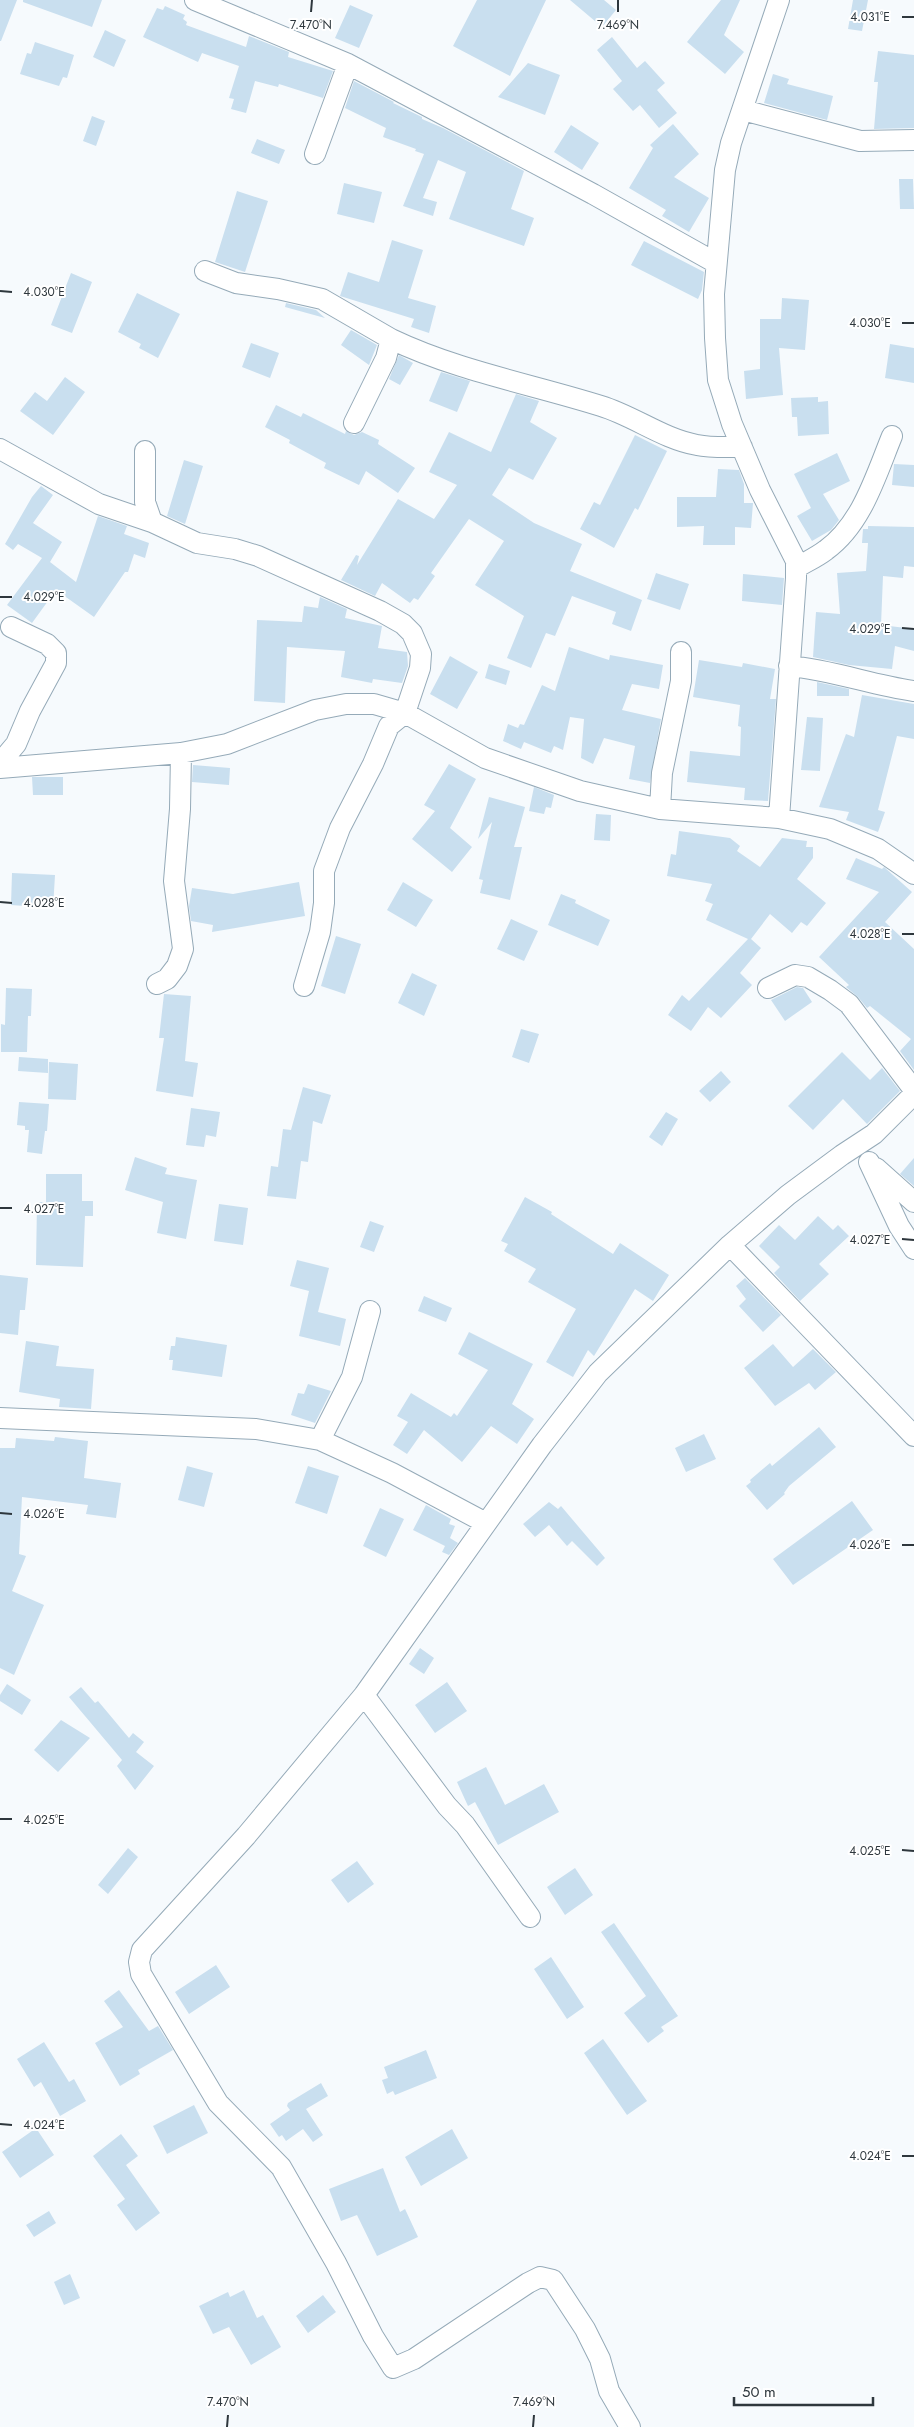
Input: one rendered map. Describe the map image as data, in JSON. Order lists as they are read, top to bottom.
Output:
{
  "scale_bar": "50 m",
  "coordinates": [
    "4.031°E",
    "7.470°N",
    "7.469°N",
    "4.030°E",
    "4.029°E",
    "4.028°E",
    "4.027°E",
    "4.026°E",
    "4.025°E",
    "4.024°E"
  ]
}
